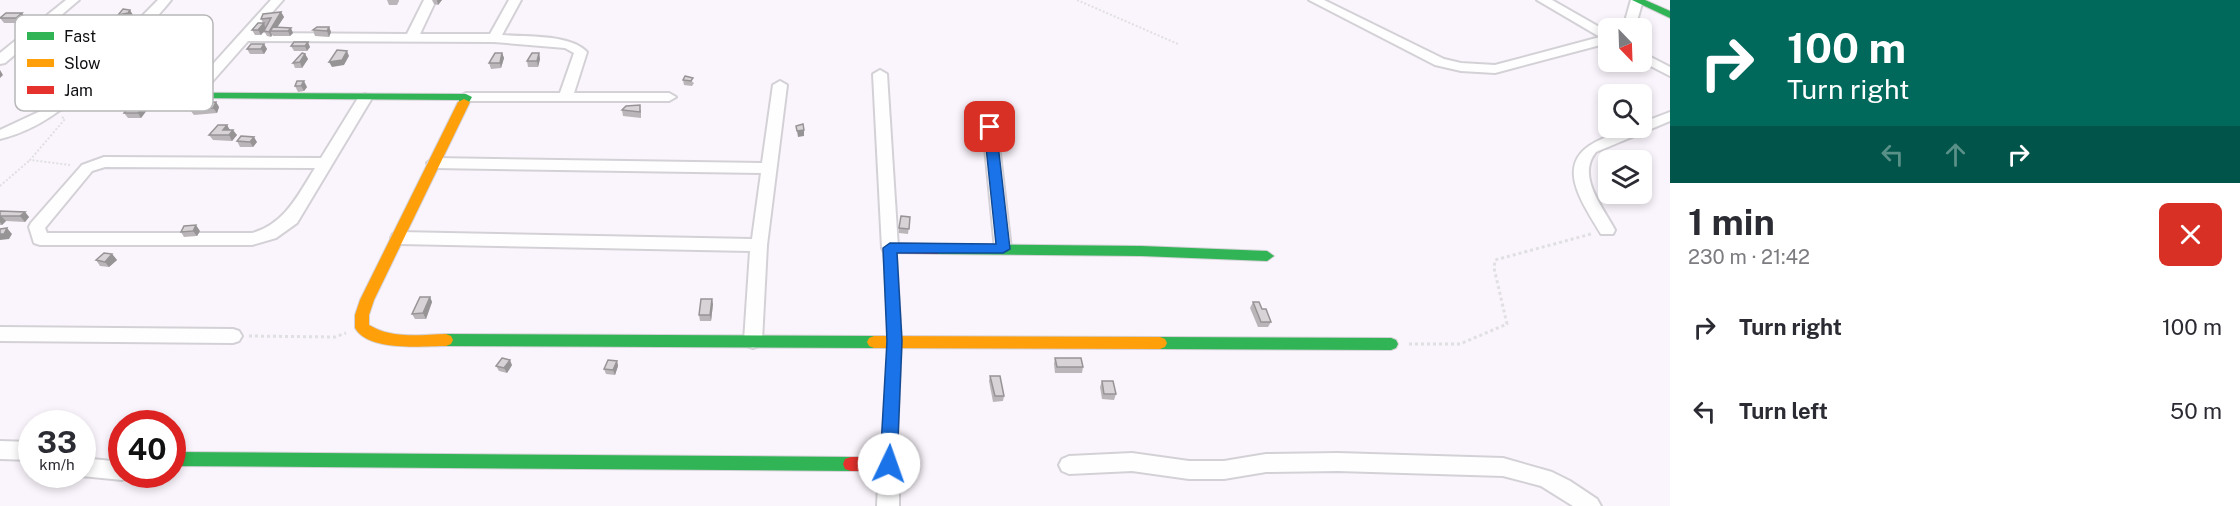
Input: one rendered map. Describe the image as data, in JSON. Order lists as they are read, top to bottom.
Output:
{
  "legend": ["Fast", "Slow", "Jam"],
  "north": "bottom right",
  "page": {
    "turn": ["100 m", "Turn right"],
    "heading": ["1 min", "230 m · 21:42"],
    "list": [
      {
        "name": "Turn right",
        "value": "100 m"
      },
      {
        "name": "Turn left",
        "value": "50 m"
      }
    ],
    "speed": "33 km/h",
    "limit": "40"
  }
}
